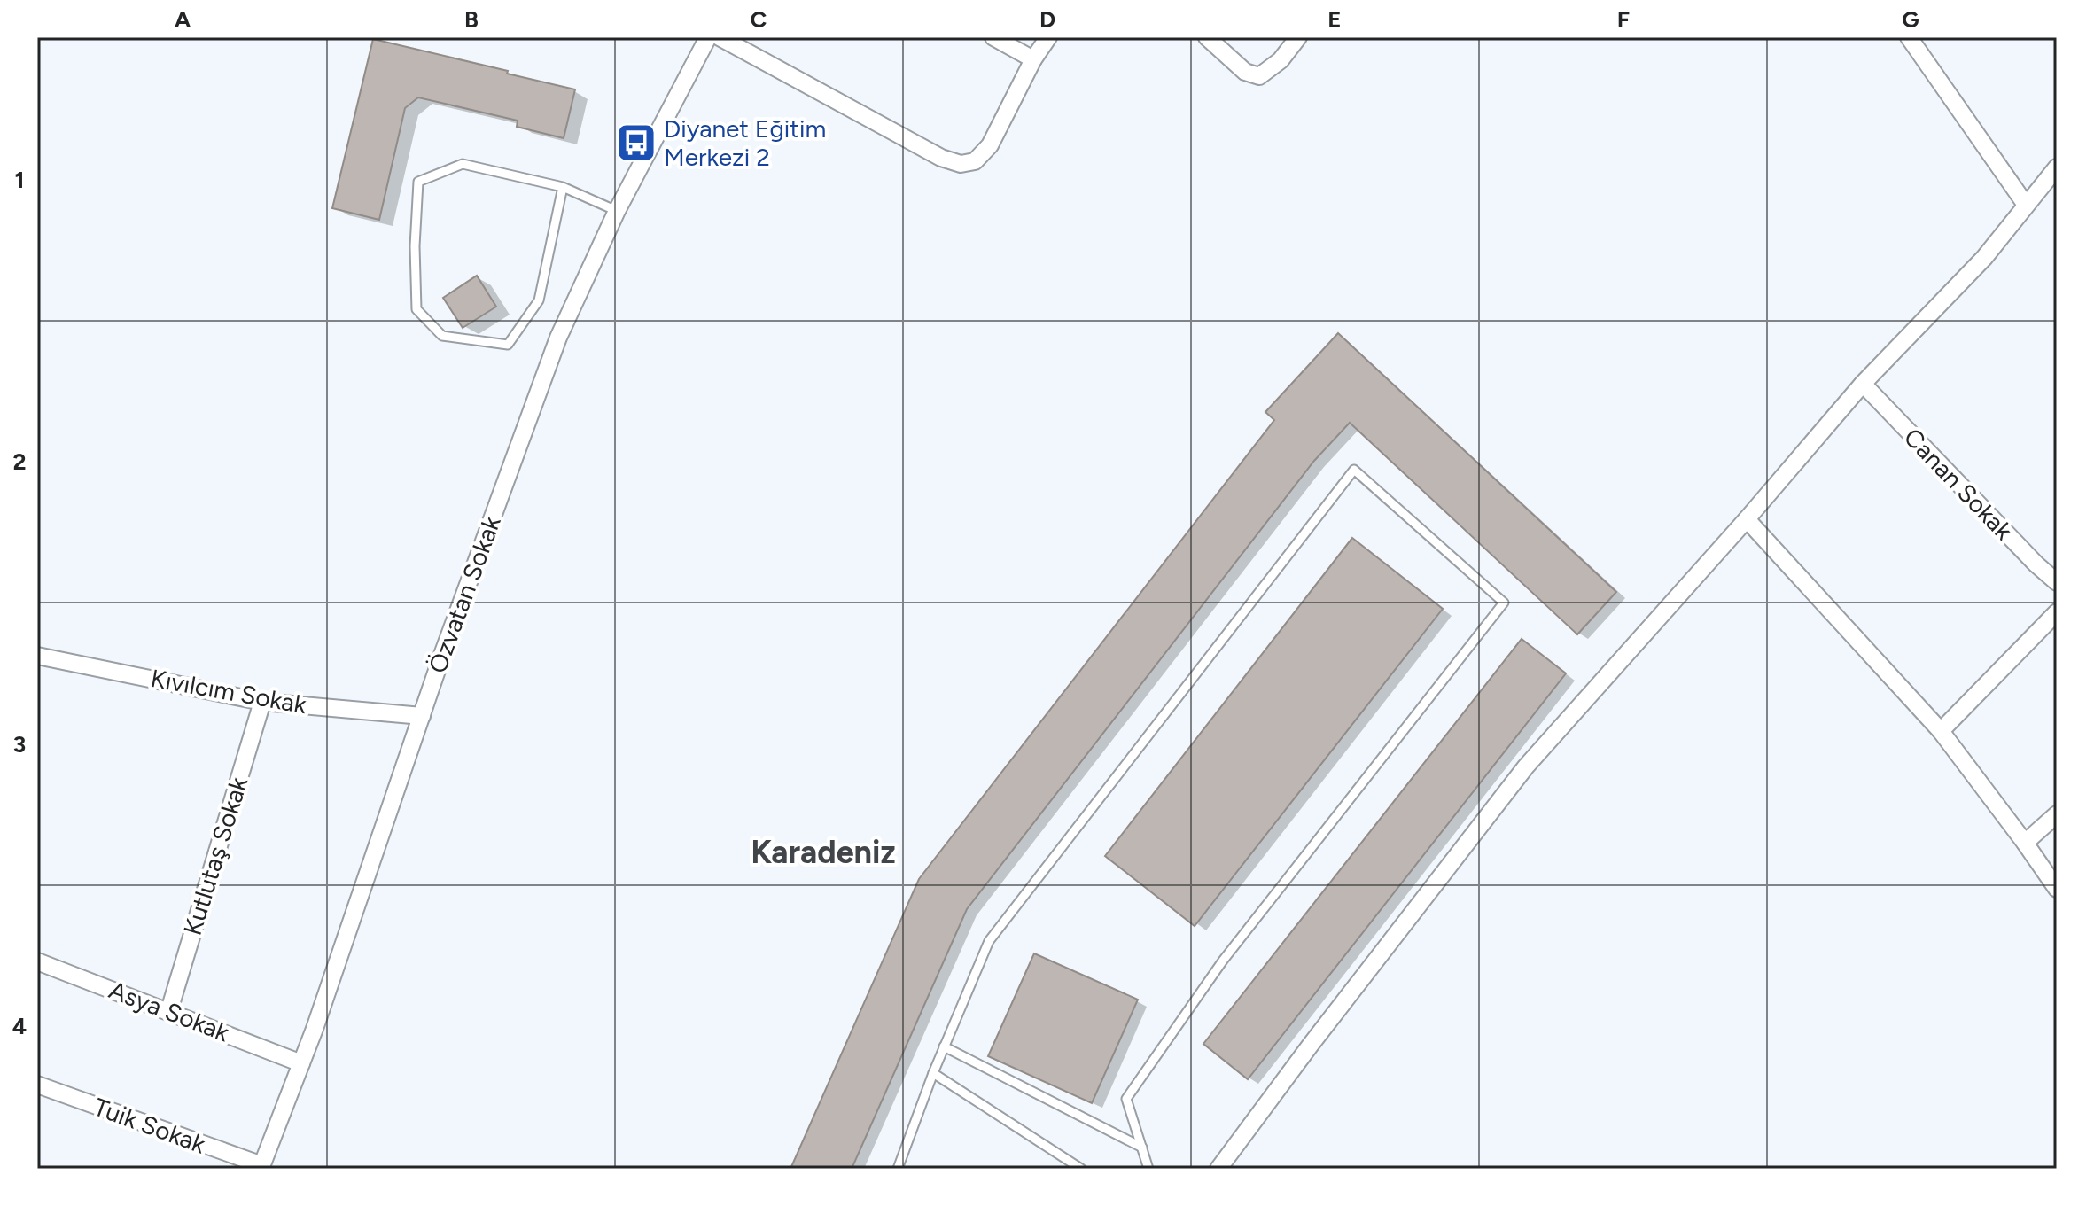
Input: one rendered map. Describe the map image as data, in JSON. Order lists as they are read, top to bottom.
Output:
{
  "streets": {
    "street": [
      "Canan Sokak",
      "Özvatan Sokak",
      "Kıvılcım Sokak",
      "Kutlutaş Sokak",
      "Asya Sokak",
      "Tuik Sokak"
    ]
  },
  "crossings": [
    ["Özvatan Sokak", "Kıvılcım Sokak"],
    ["Özvatan Sokak", "Asya Sokak"],
    ["Özvatan Sokak", "Tuik Sokak"],
    ["Kıvılcım Sokak", "Kutlutaş Sokak"],
    ["Kutlutaş Sokak", "Asya Sokak"]
  ],
  "districts": ["Karadeniz"],
  "places": {
    "bus stop": ["Diyanet Eğitim Merkezi 2"]
  },
  "grid": {
    "columns": [
      "A",
      "B",
      "C",
      "D",
      "E",
      "F",
      "G"
    ],
    "rows": [
      "1",
      "2",
      "3",
      "4"
    ]
  }
}
